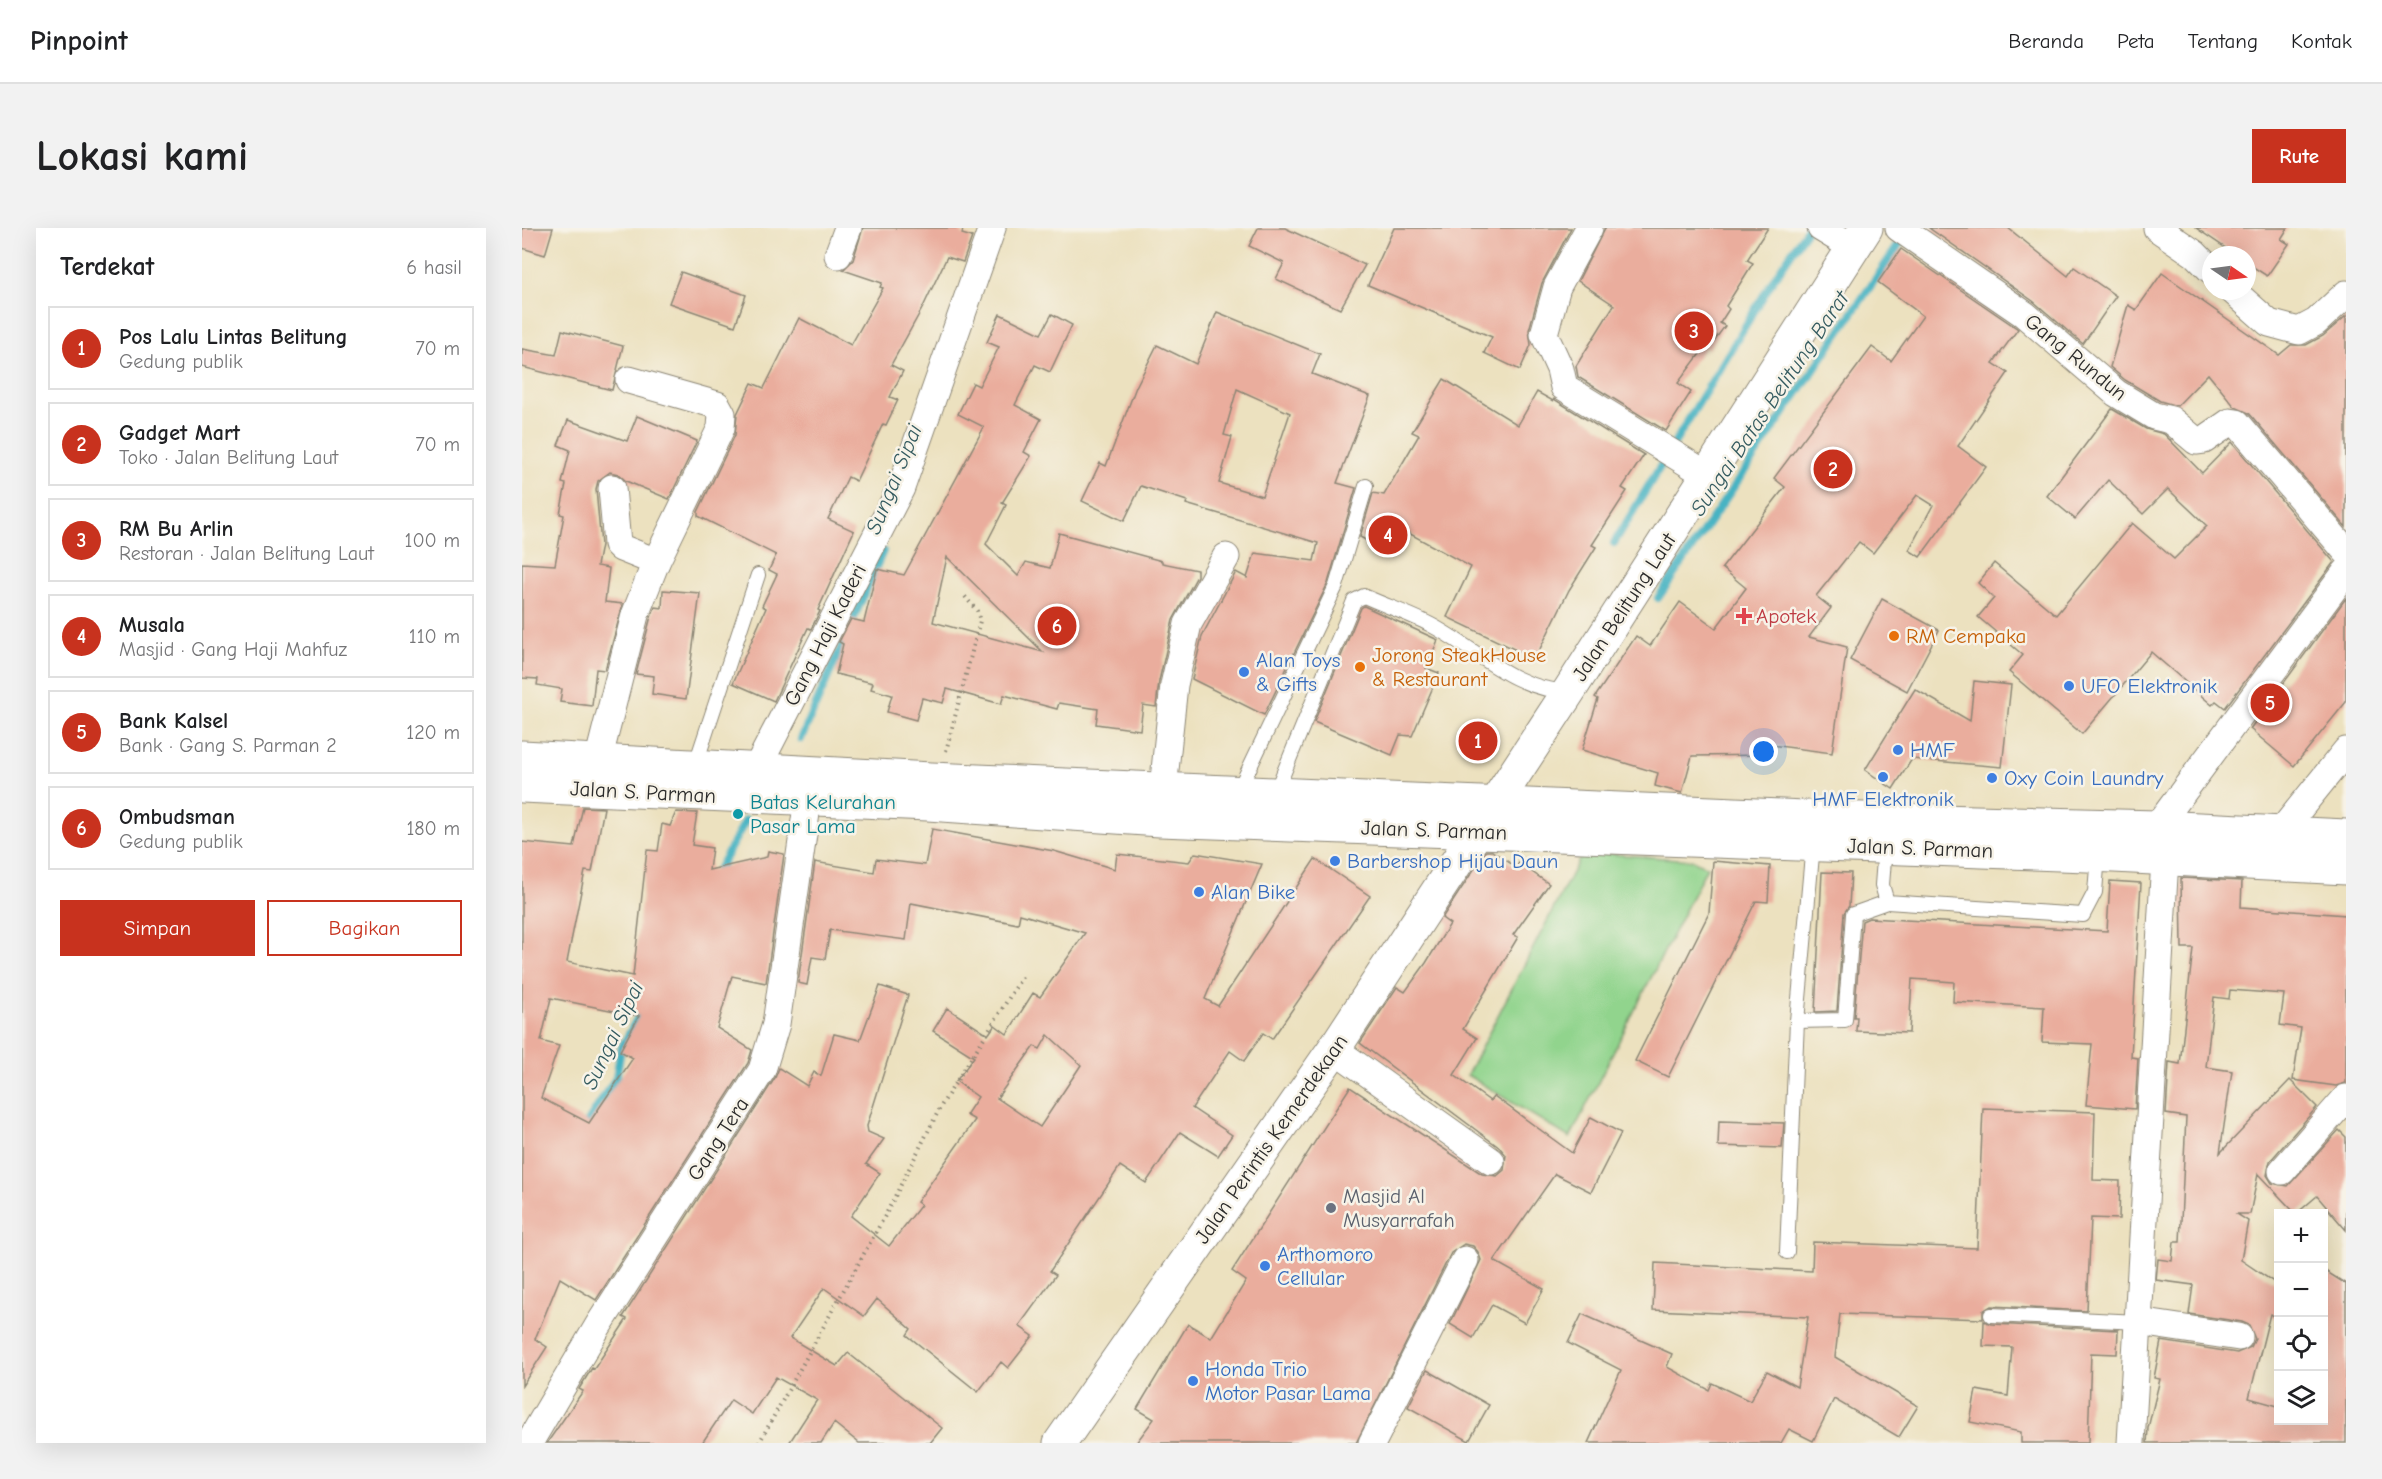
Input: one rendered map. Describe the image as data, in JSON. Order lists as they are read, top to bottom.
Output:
{
  "streets": {
    "main road": ["Jalan Belitung Laut", "Jalan S. Parman", "Jalan Perintis Kemerdekaan"],
    "street": ["Gang Rundun", "Gang Haji Kaderi", "Gang Tera"]
  },
  "crossings": [
    ["Jalan Belitung Laut", "Jalan S. Parman"],
    ["Jalan Belitung Laut", "Jalan Perintis Kemerdekaan"],
    ["Gang Haji Kaderi", "Jalan S. Parman"],
    ["Jalan S. Parman", "Gang Tera"],
    ["Jalan S. Parman", "Jalan Perintis Kemerdekaan"]
  ],
  "water": ["Sungai Batas Belitung Barat", "Sungai Sipai"],
  "places": {
    "health": ["Apotek"],
    "other": [
      "RM Cempaka",
      "Jorong SteakHouse & Restaurant",
      "Alan Toys & Gifts",
      "UFO Elektronik",
      "HMF",
      "HMF Elektronik",
      "Oxy Coin Laundry",
      "Batas Kelurahan Pasar Lama",
      "Barbershop Hijau Daun",
      "Alan Bike",
      "Masjid Al Musyarrafah",
      "Arthomoro Cellular",
      "Honda Trio Motor Pasar Lama"
    ]
  },
  "north": "right",
  "page": {
    "header": "Pinpoint",
    "nav": [
      "Beranda",
      "Peta",
      "Tentang",
      "Kontak"
    ],
    "buttons": [
      "Rute",
      ["Simpan", "Bagikan"]
    ],
    "title": "Lokasi kami",
    "heading": ["Terdekat", "6 hasil"],
    "list": [
      {
        "mark": "1",
        "name": "Pos Lalu Lintas Belitung",
        "note": "Gedung publik",
        "value": "70 m"
      },
      {
        "mark": "2",
        "name": "Gadget Mart",
        "note": "Toko · Jalan Belitung Laut",
        "value": "70 m"
      },
      {
        "mark": "3",
        "name": "RM Bu Arlin",
        "note": "Restoran · Jalan Belitung Laut",
        "value": "100 m"
      },
      {
        "mark": "4",
        "name": "Musala",
        "note": "Masjid · Gang Haji Mahfuz",
        "value": "110 m"
      },
      {
        "mark": "5",
        "name": "Bank Kalsel",
        "note": "Bank · Gang S. Parman 2",
        "value": "120 m"
      },
      {
        "mark": "6",
        "name": "Ombudsman",
        "note": "Gedung publik",
        "value": "180 m"
      }
    ],
    "pins": [
      "3",
      "2",
      "4",
      "6",
      "5",
      "1"
    ],
    "map_buttons": ["+", "−"]
  }
}
